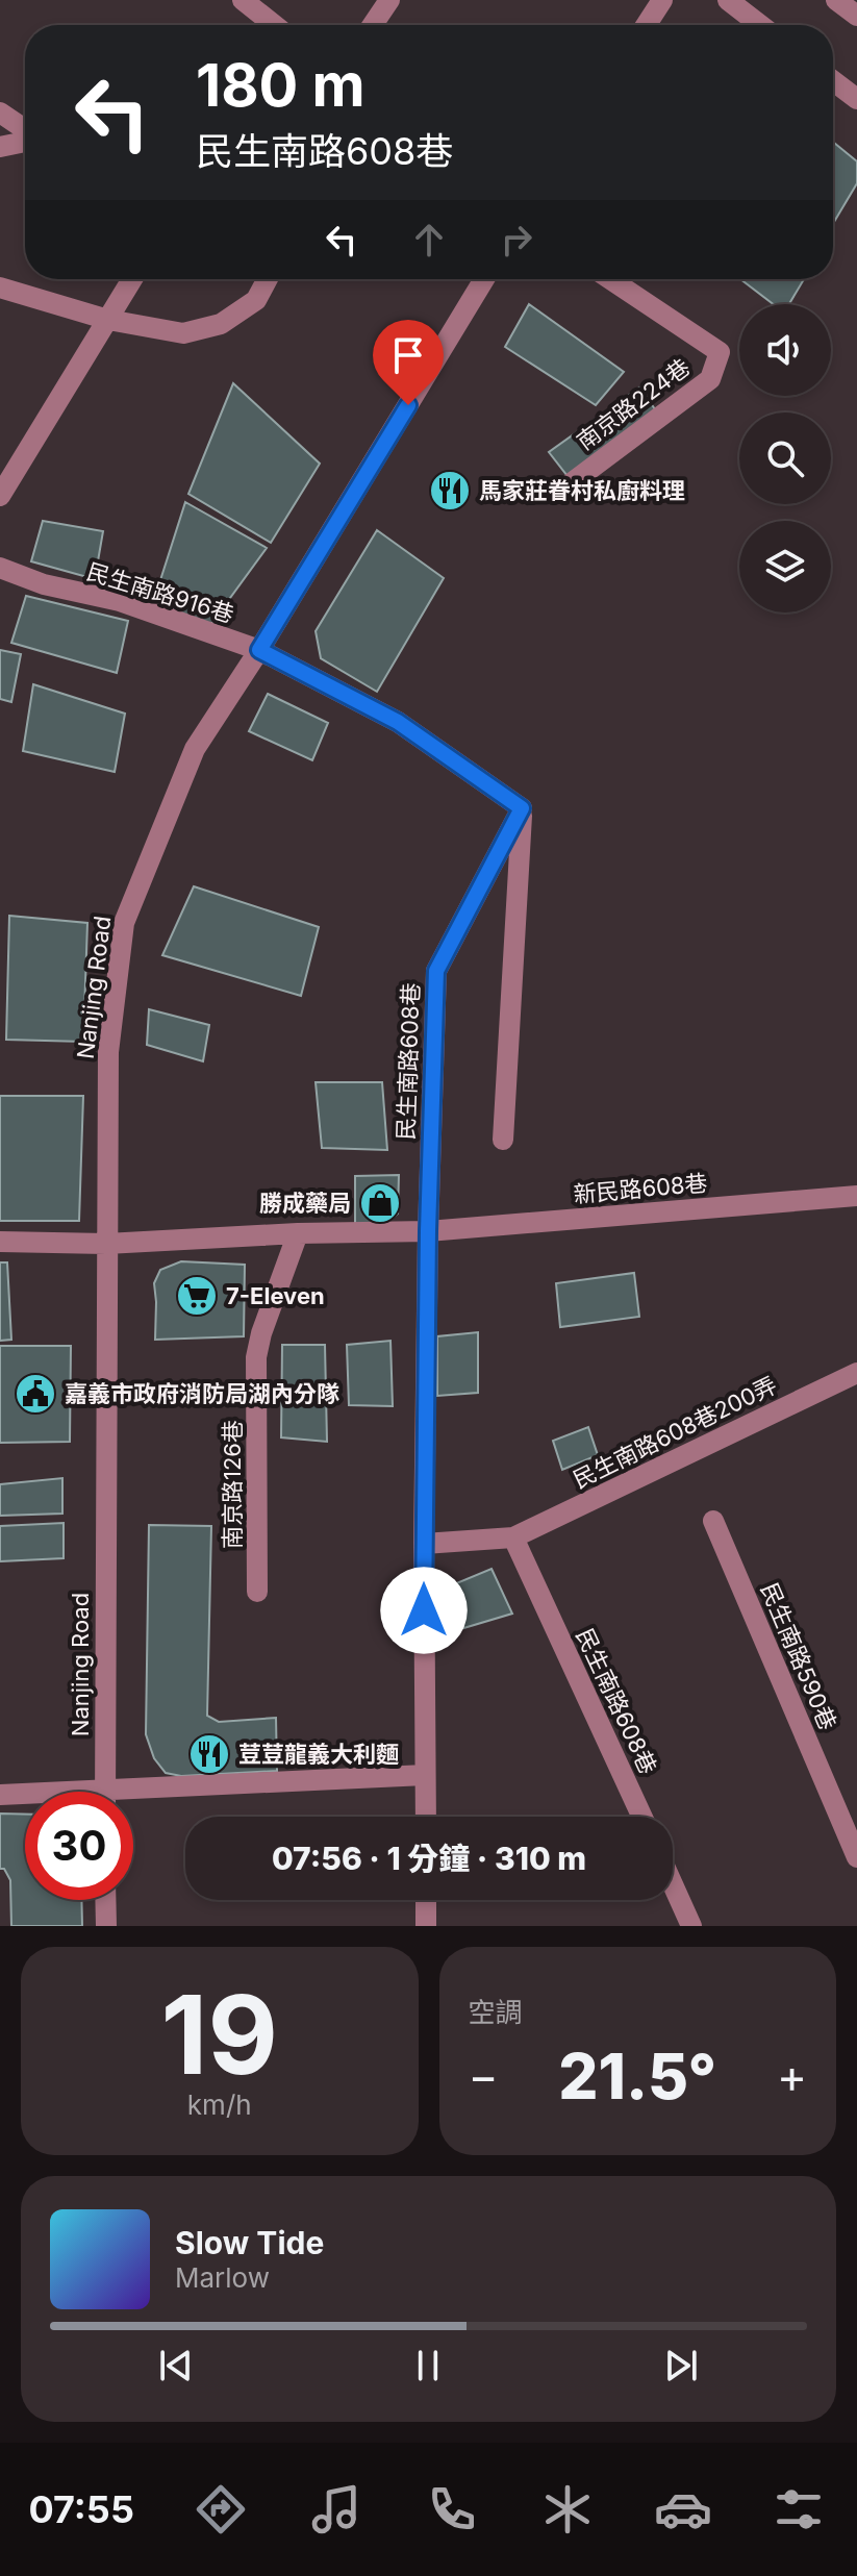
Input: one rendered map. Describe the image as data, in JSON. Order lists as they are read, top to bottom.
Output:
{
  "streets": {
    "street": [
      "南京路224巷",
      "民生南路916巷",
      "Nanjing Road",
      "民生南路608巷",
      "新民路608巷",
      "民生南路608巷200弄",
      "南京路126巷",
      "民生南路590巷"
    ]
  },
  "crossings": [
    ["民生南路916巷", "Nanjing Road"],
    ["民生南路608巷", "新民路608巷"],
    ["民生南路608巷", "民生南路608巷200弄"]
  ],
  "places": {
    "restaurant": ["馬家莊眷村私廚料理", "荳荳龍義大利麵"],
    "shop": ["勝成藥局"],
    "supermarket": ["7-Eleven"],
    "public building": ["嘉義市政府消防局湖內分隊"]
  },
  "page": {
    "turn": ["180 m", "民生南路608巷"],
    "limit": "30",
    "trip": "07:56 · 1 分鐘 · 310 m",
    "tile": [
      ["19", "km/h"],
      "空調"
    ],
    "heat": ["−", "21.5°", "+"],
    "song": ["Slow Tide", "Marlow"],
    "tabs": "07:55"
  }
}
